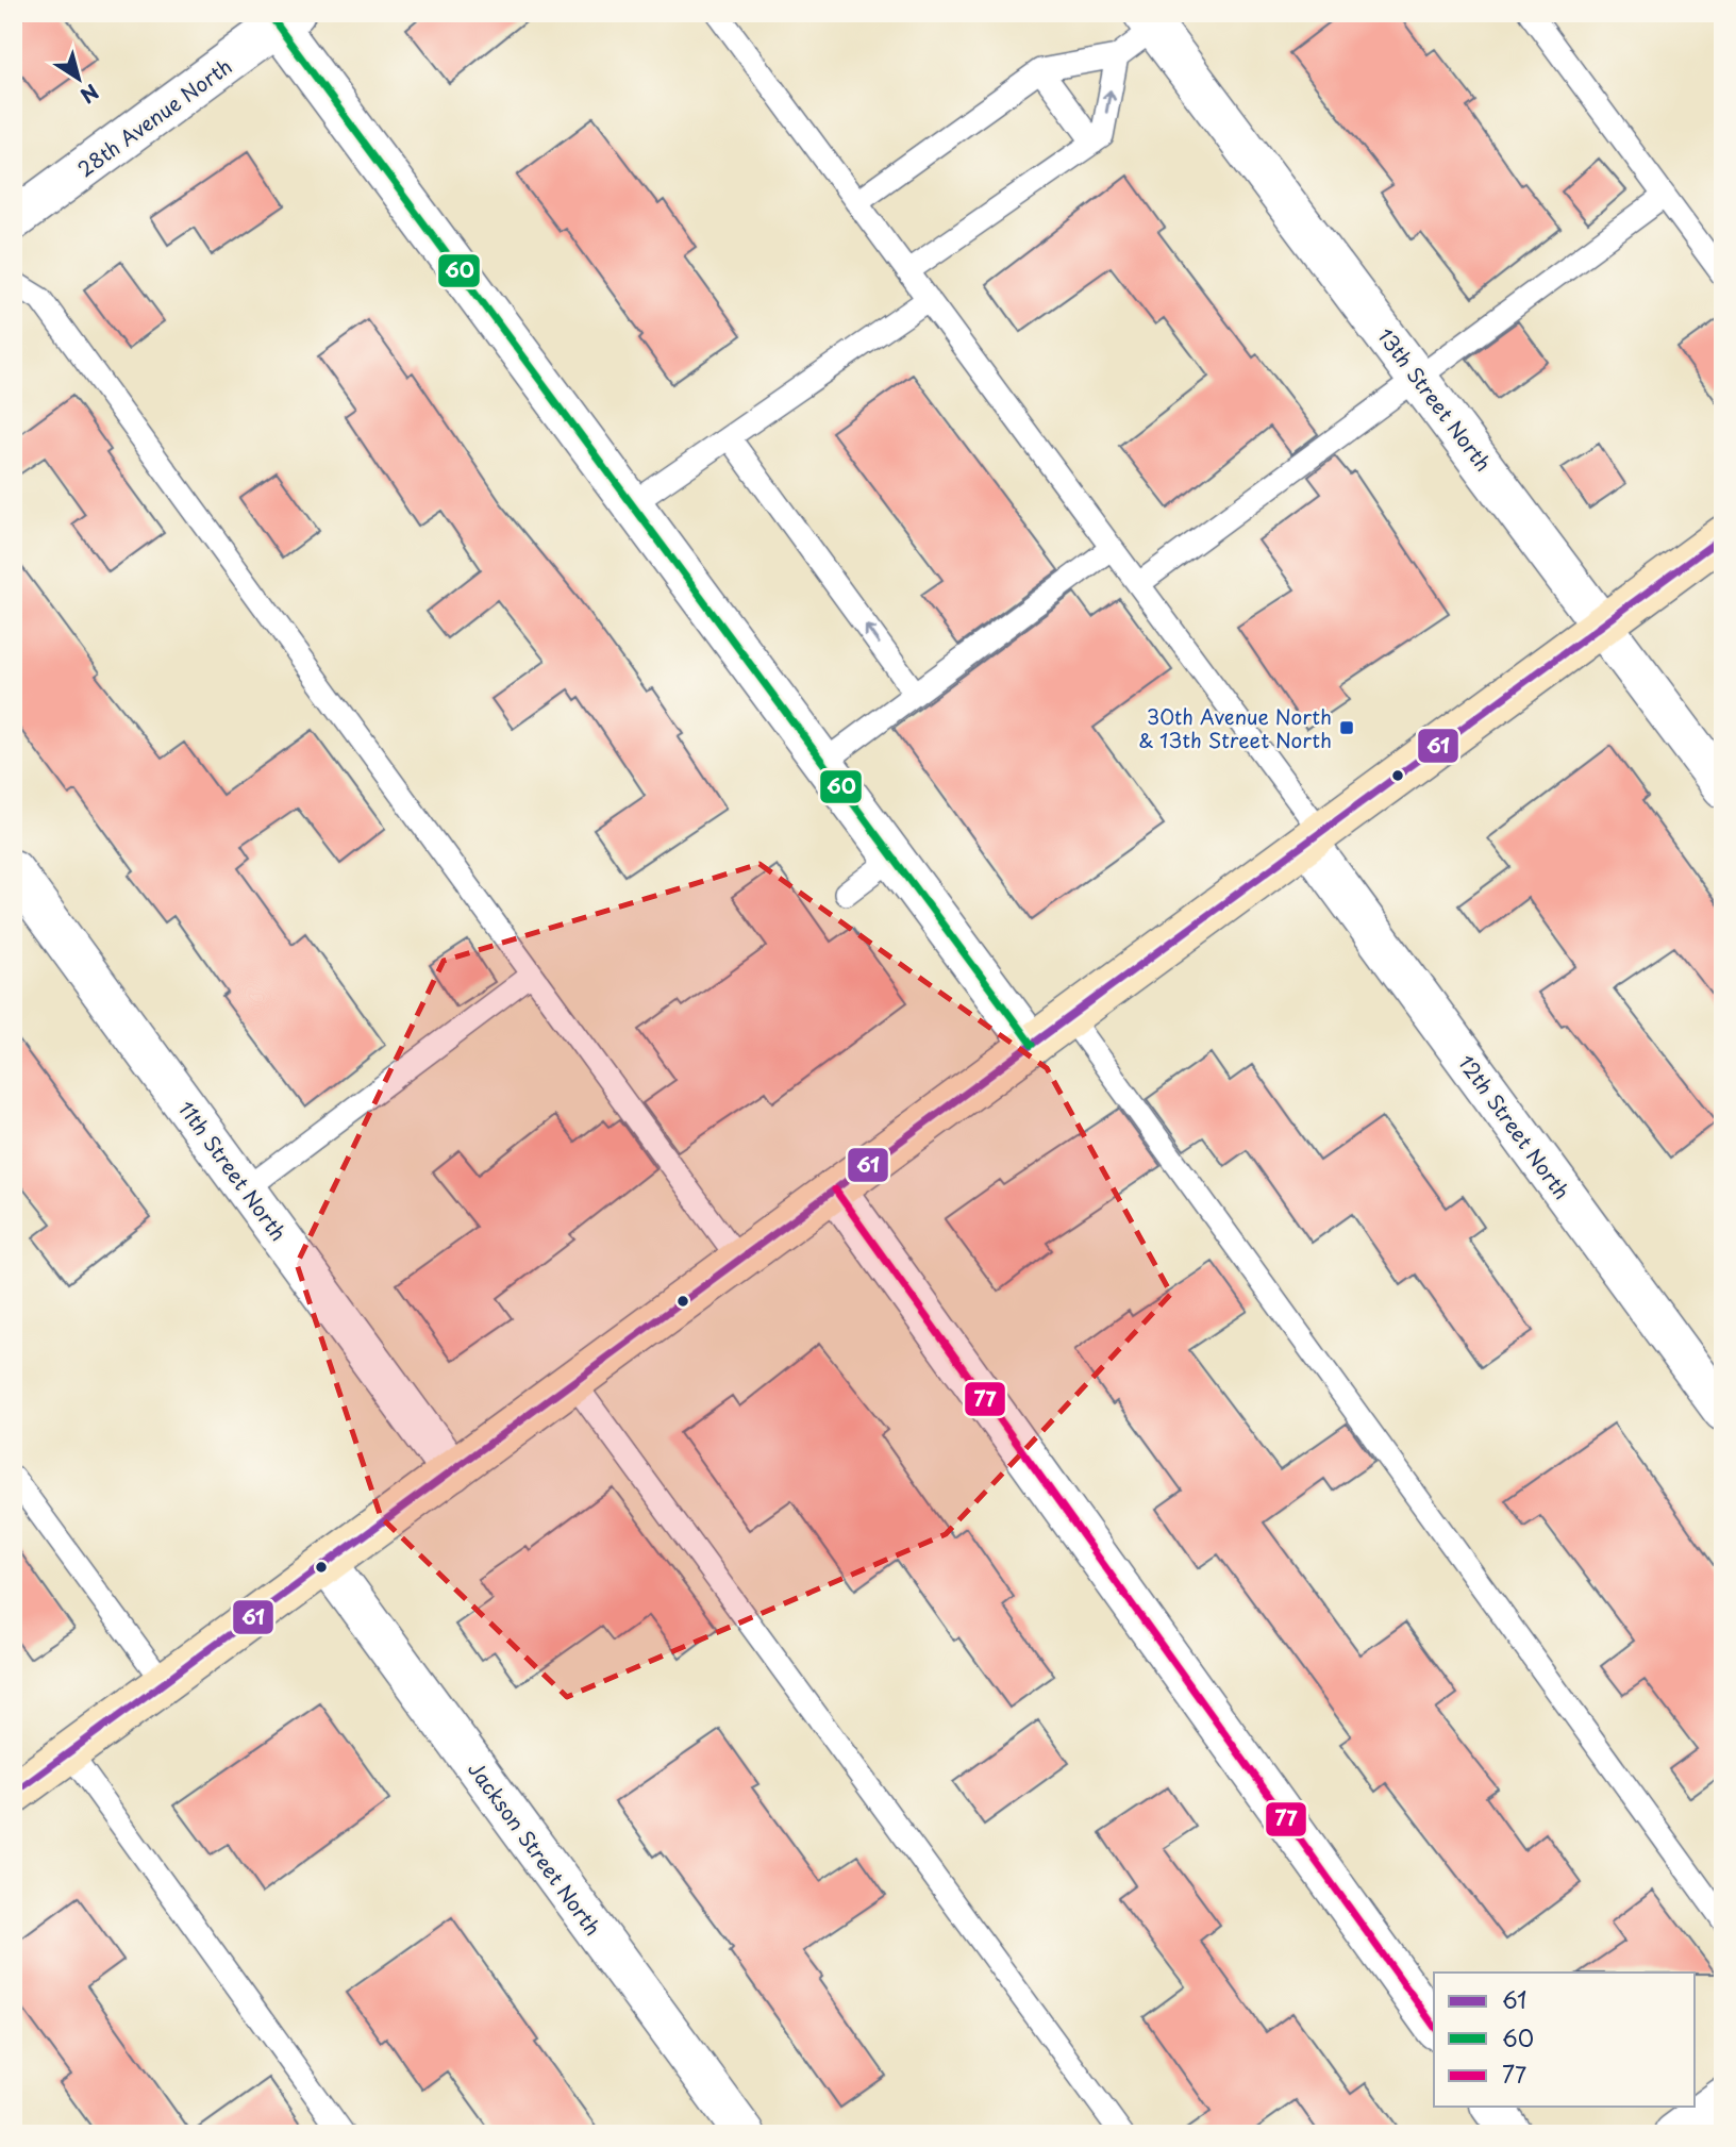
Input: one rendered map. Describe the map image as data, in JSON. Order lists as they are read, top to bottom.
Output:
{
  "streets": {
    "street": [
      "28th Avenue North",
      "13th Street North",
      "12th Street North",
      "11th Street North",
      "Jackson Street North"
    ]
  },
  "places": {
    "transit": ["30th Avenue North & 13th Street North"]
  },
  "lines": ["transit line 60", "transit line 61", "transit line 77"],
  "legend": ["61", "60", "77"],
  "north": "bottom right"
}
